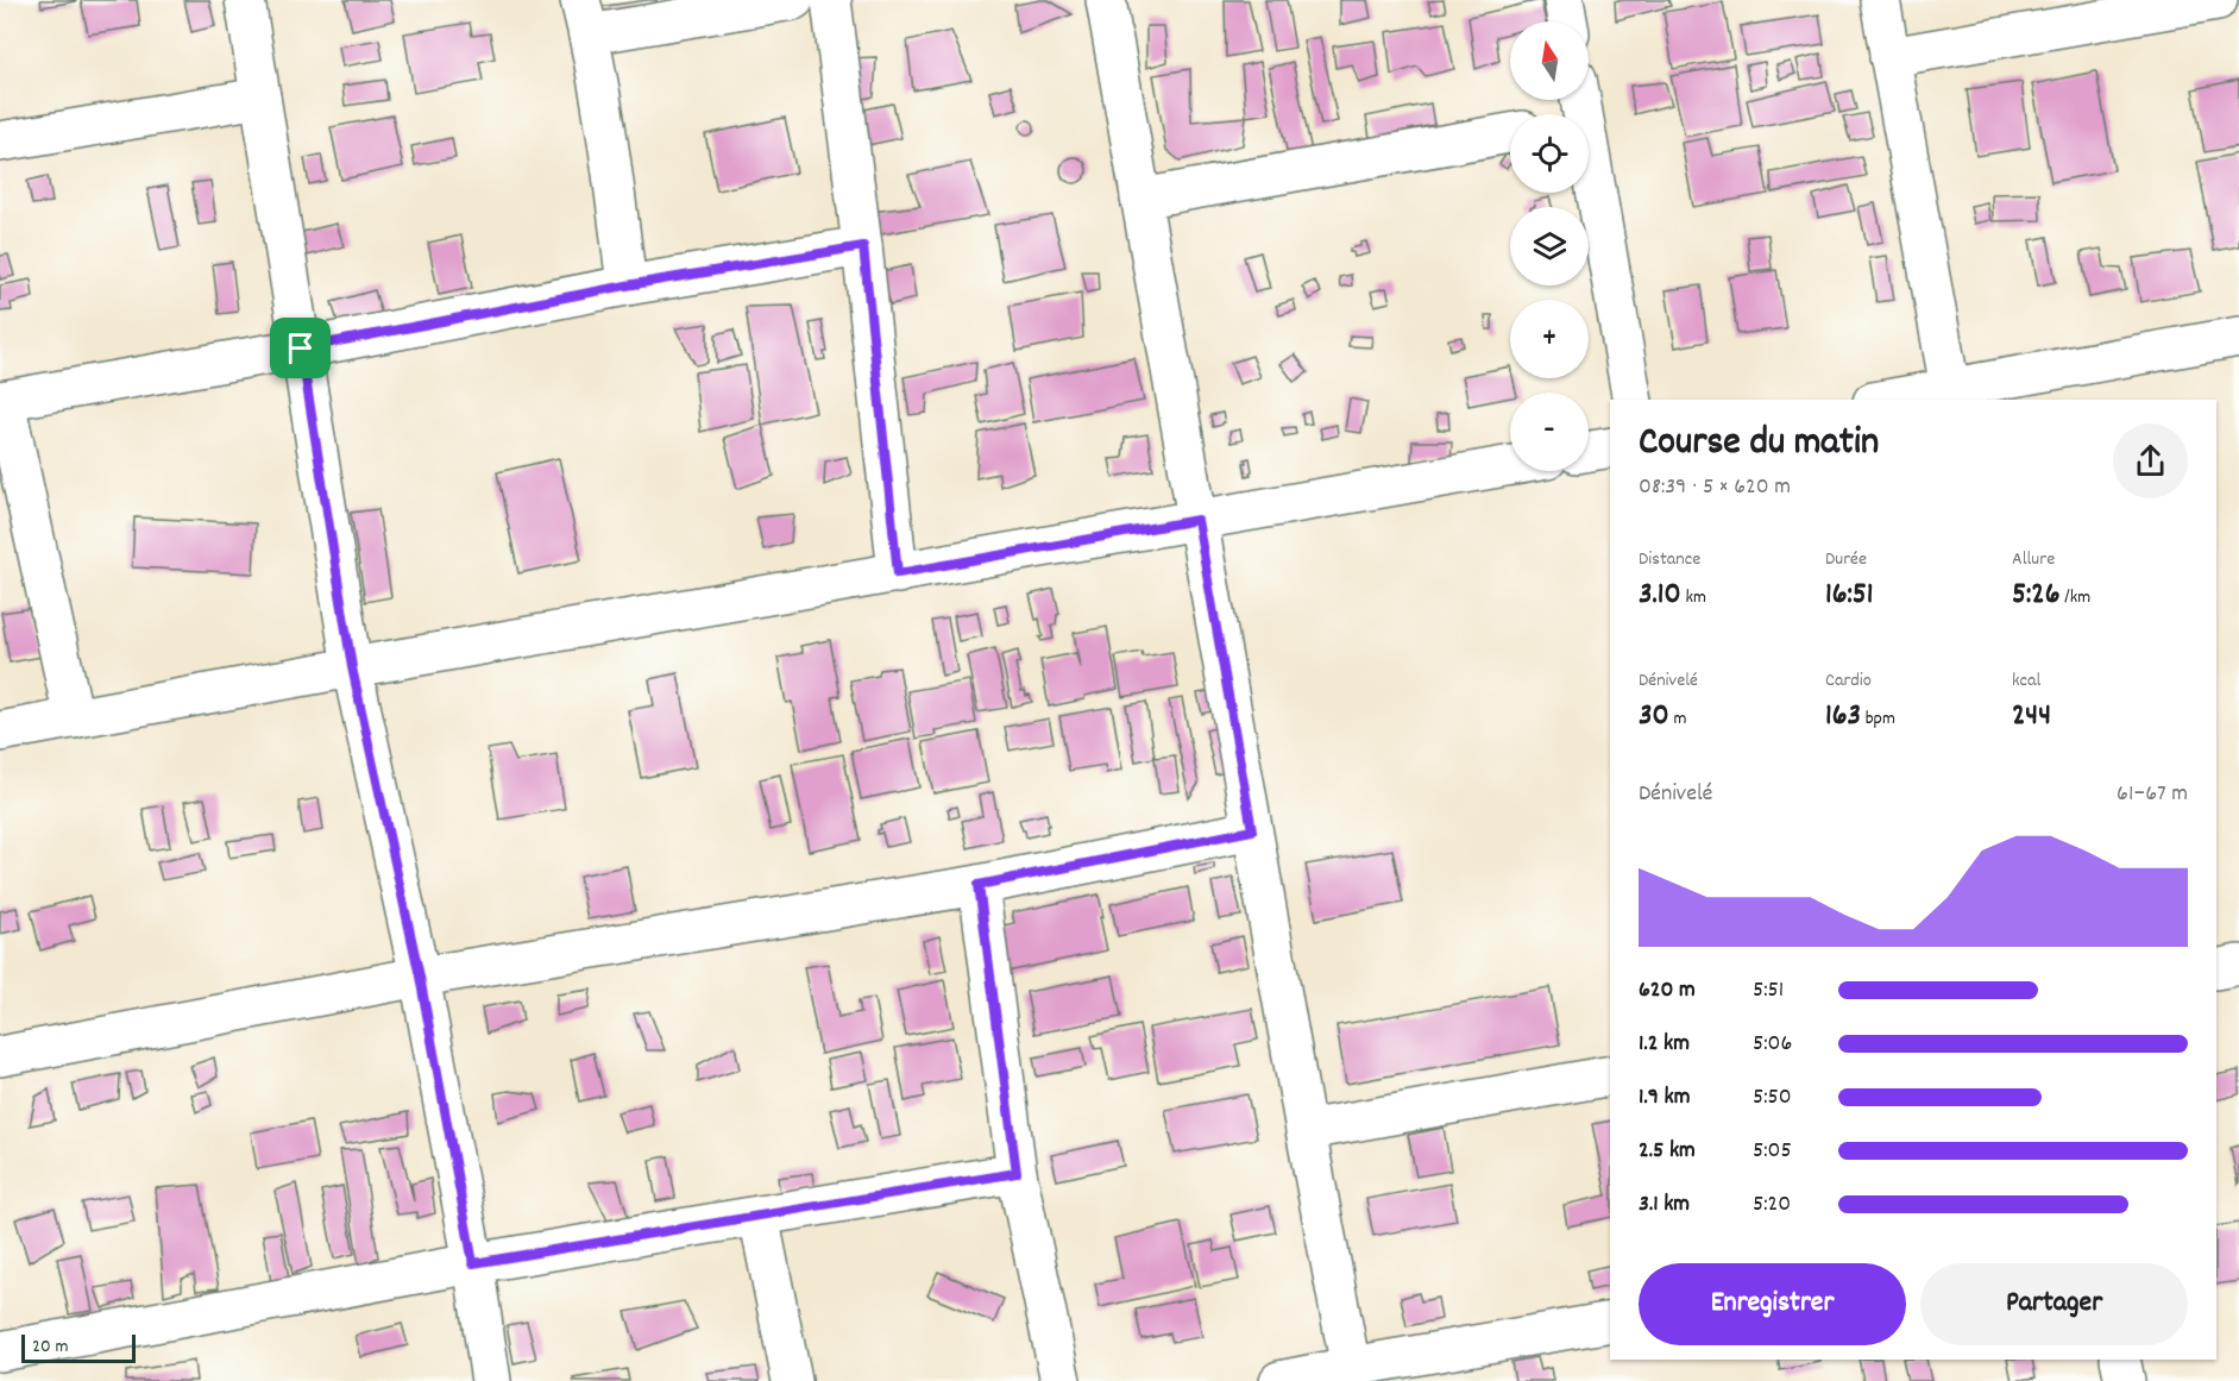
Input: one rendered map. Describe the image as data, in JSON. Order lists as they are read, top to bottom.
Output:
{
  "scale_bar": "20 m",
  "north": "top",
  "page": {
    "map_buttons": ["+", "−"],
    "heading": ["Course du matin", "08:39 · 5 × 620 m"],
    "stats": [
      ["Distance", "3.10 km"],
      ["Durée", "16:51"],
      ["Allure", "5:26 /km"],
      ["Dénivelé", "30 m"],
      ["Cardio", "163 bpm"],
      ["kcal", "244"]
    ],
    "chart": ["Dénivelé", "61–67 m"],
    "list": [
      {
        "name": "620 m",
        "note": "5:51"
      },
      {
        "name": "1.2 km",
        "note": "5:06"
      },
      {
        "name": "1.9 km",
        "note": "5:50"
      },
      {
        "name": "2.5 km",
        "note": "5:05"
      },
      {
        "name": "3.1 km",
        "note": "5:20"
      }
    ],
    "buttons": ["Enregistrer", "Partager"],
    "scale": "20 m"
  }
}
